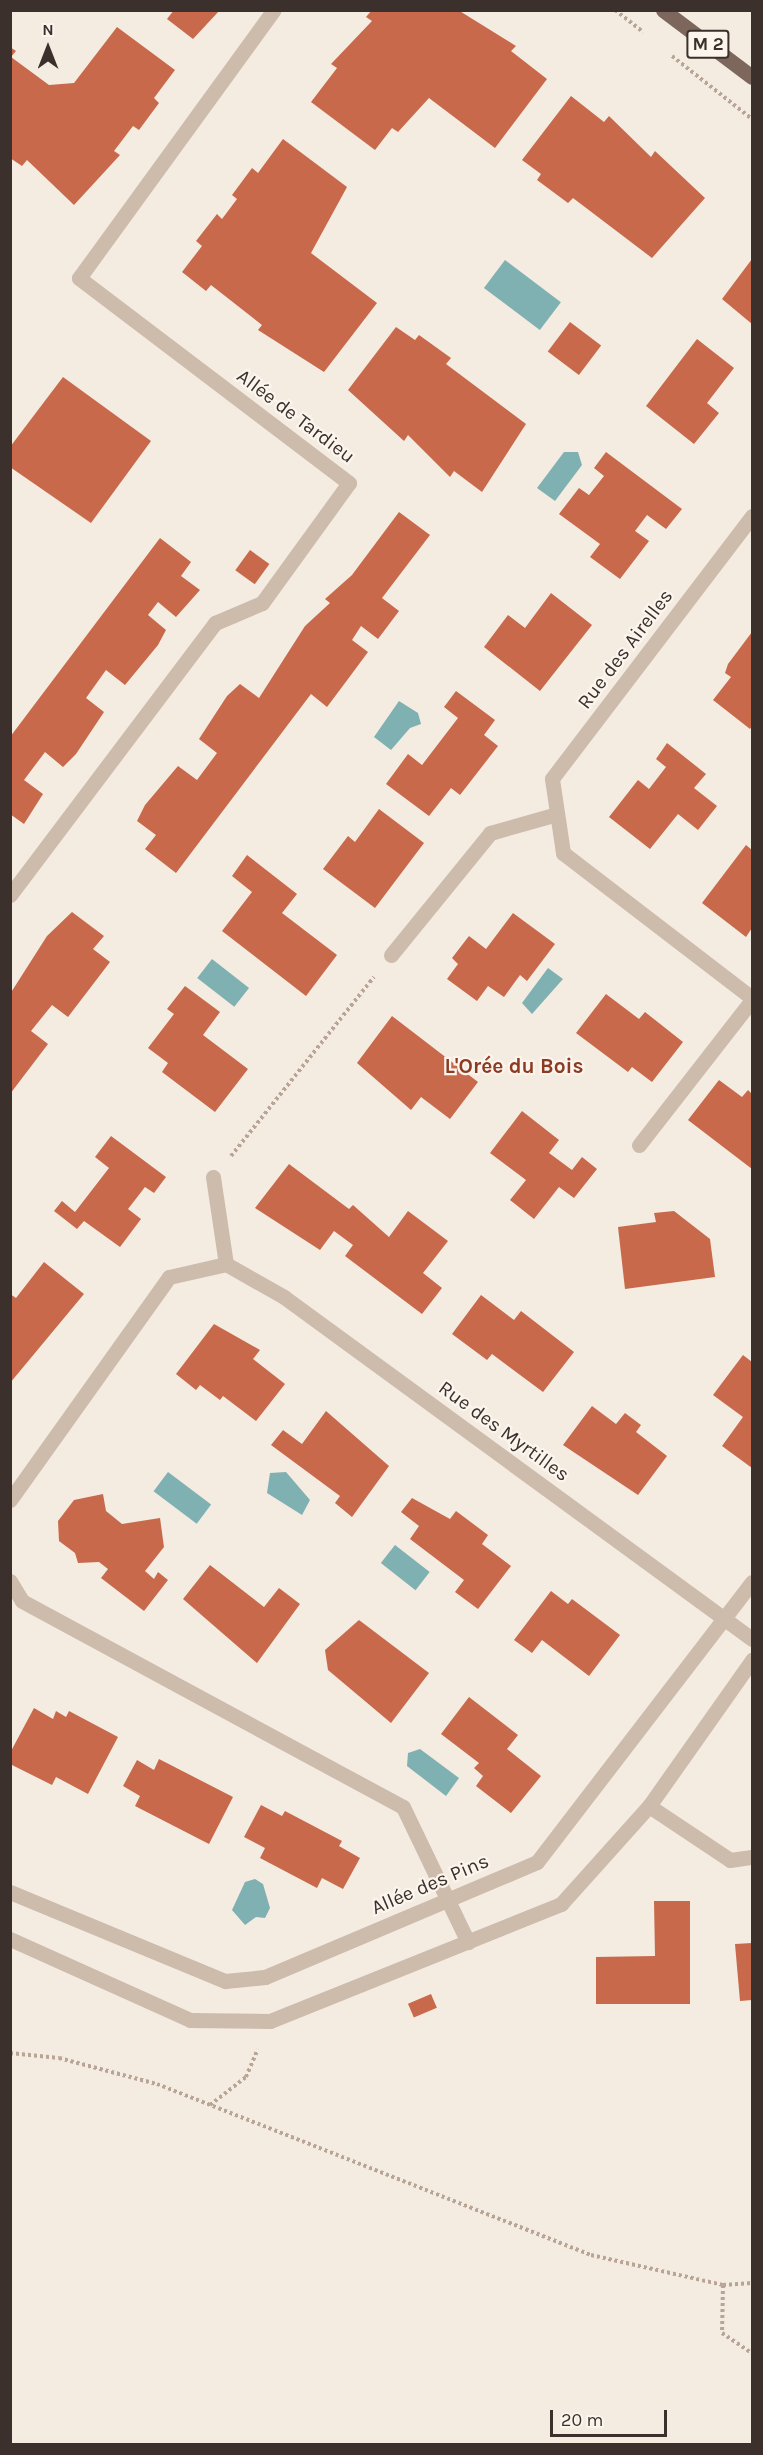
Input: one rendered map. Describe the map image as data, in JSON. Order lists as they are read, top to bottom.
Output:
{
  "streets": {
    "main road": ["M 2"],
    "street": [
      "Allée de Tardieu",
      "Rue des Airelles",
      "Rue des Myrtilles",
      "Allée des Pins"
    ]
  },
  "crossings": [
    ["Rue des Myrtilles", "Allée des Pins"]
  ],
  "districts": ["L'Orée du Bois"],
  "scale_bar": "20 m",
  "north": "top"
}
